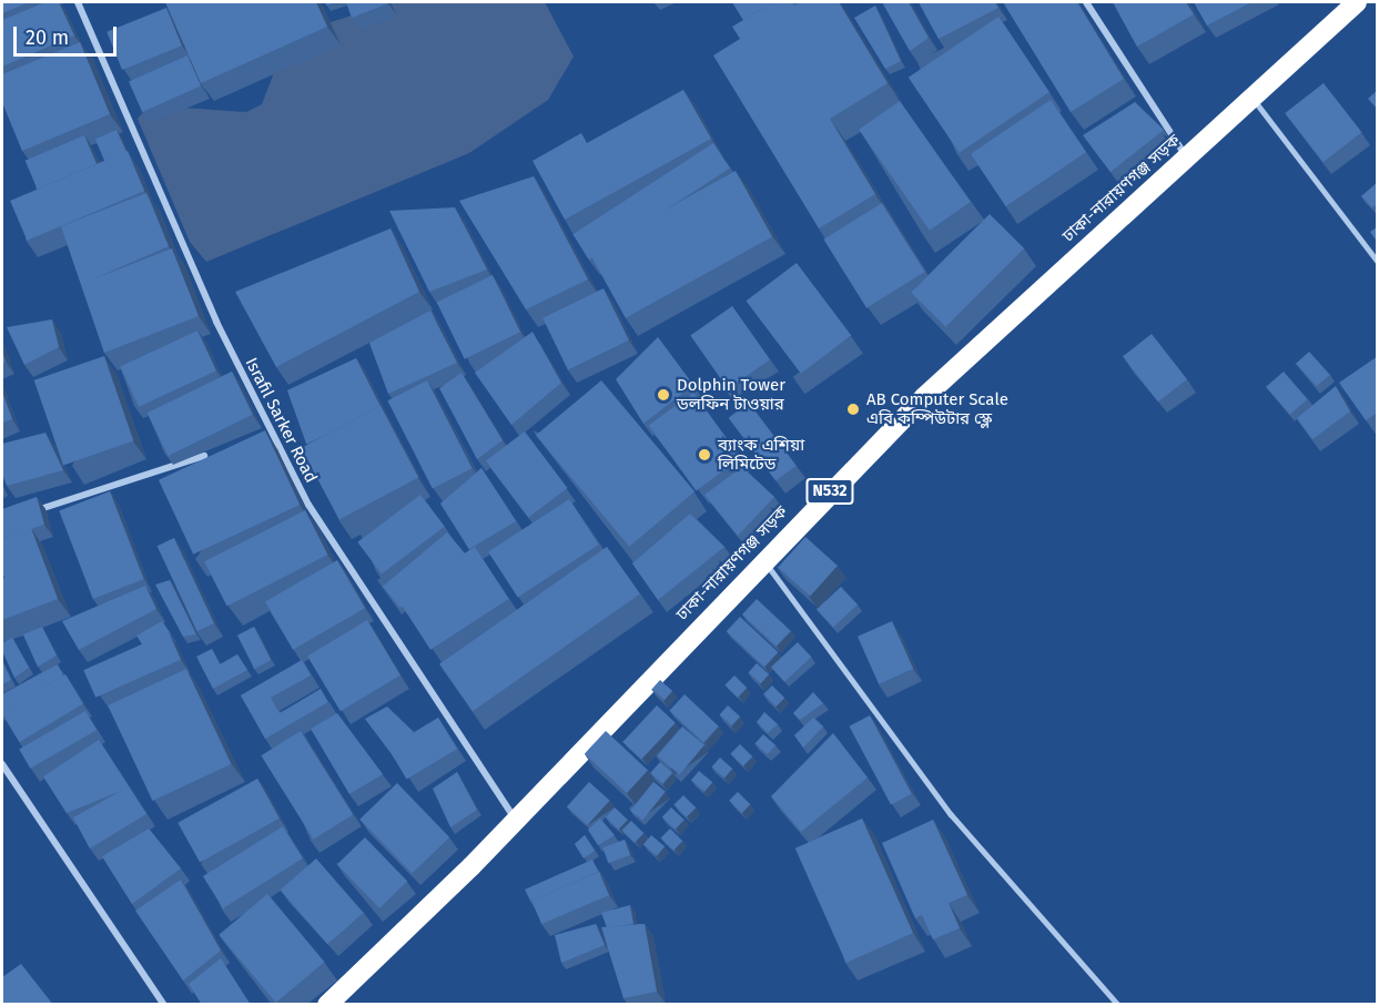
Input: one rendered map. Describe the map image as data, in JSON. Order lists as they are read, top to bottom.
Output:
{
  "streets": {
    "highway": ["ঢাকা-নারায়ণগঞ্জ সড়ক", "N532"],
    "street": ["Israfil Sarker Road"]
  },
  "crossings": [
    ["ঢাকা-নারায়ণগঞ্জ সড়ক", "Israfil Sarker Road"]
  ],
  "places": ["Dolphin Tower ডলফিন টাওয়ার", "AB Computer Scale এবি কম্পিউটার স্কেল", "ব্যাংক এশিয়া লিমিটেড"],
  "scale_bar": "20 m"
}
